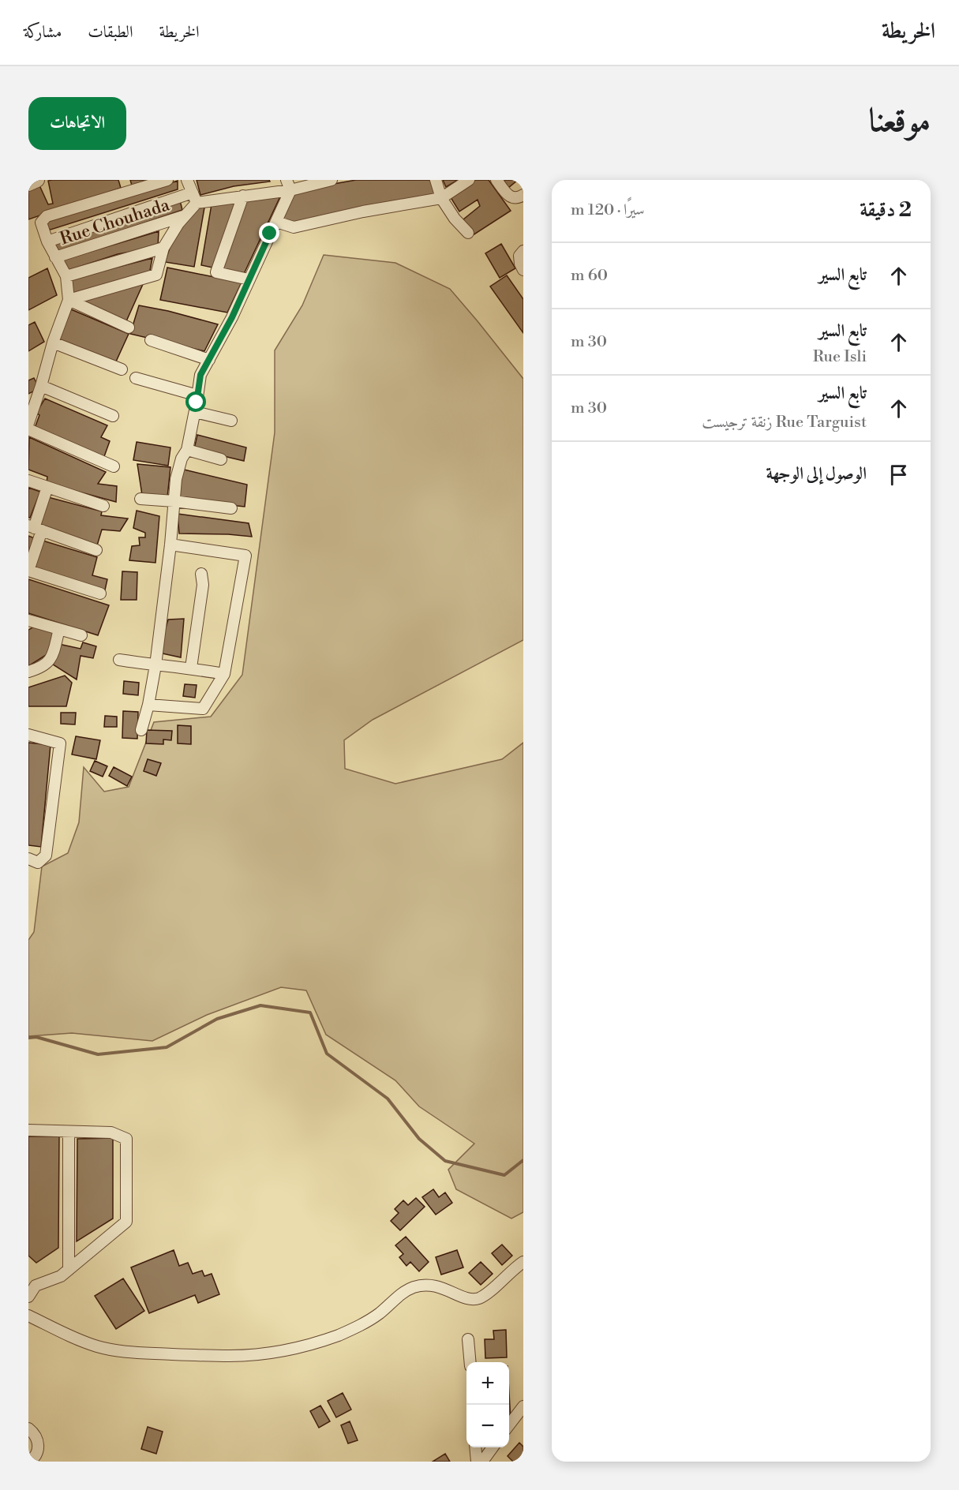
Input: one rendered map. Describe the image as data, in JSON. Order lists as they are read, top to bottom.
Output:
{
  "streets": {
    "street": ["Rue Chouhada"]
  },
  "page": {
    "header": "الخريطة",
    "nav": ["الخريطة", "الطبقات", "مشاركة"],
    "title": "موقعنا",
    "buttons": "الاتجاهات",
    "heading": ["2 دقيقة", "سيرًا · 120 m"],
    "list": [
      ["تابع السير", "60 m"],
      ["تابع السير", "Rue Isli", "30 m"],
      ["تابع السير", "Rue Targuist زنقة ترجيست", "30 m"],
      "الوصول إلى الوجهة"
    ],
    "map_buttons": ["+", "−"]
  }
}
